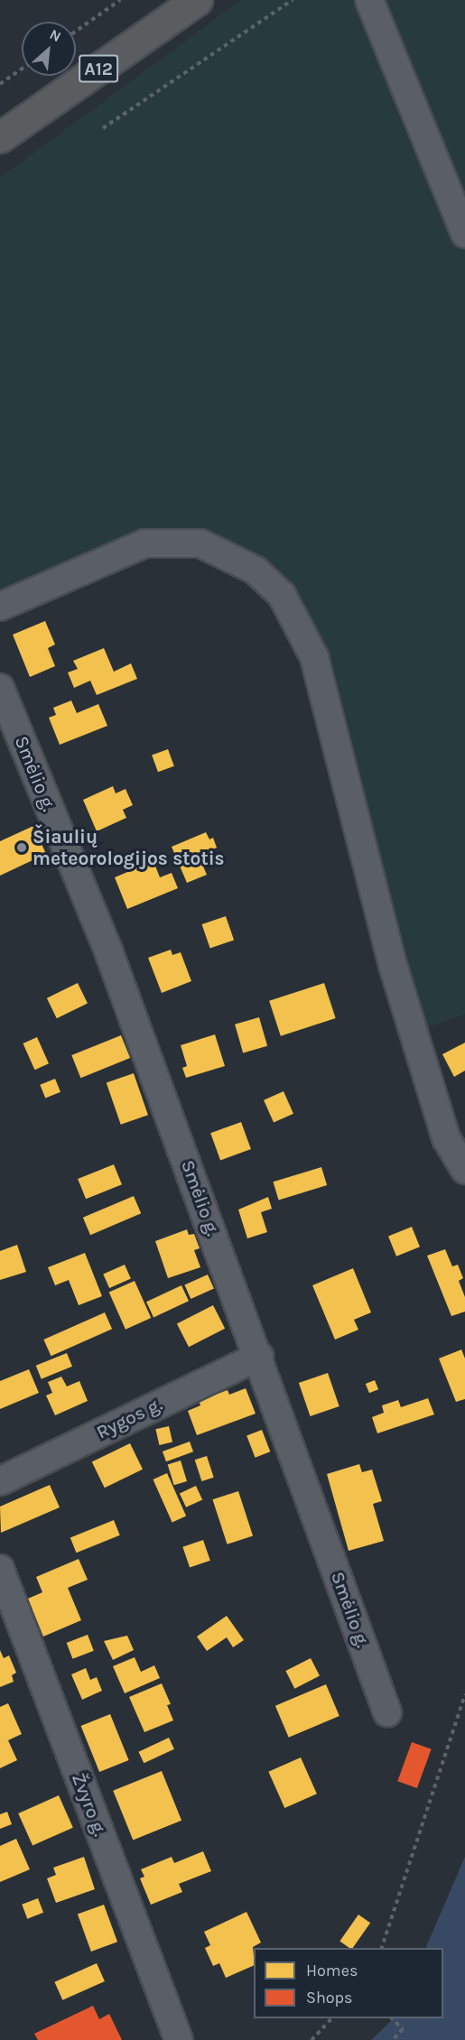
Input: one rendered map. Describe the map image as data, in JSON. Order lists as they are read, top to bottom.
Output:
{
  "streets": {
    "highway": ["A12"],
    "street": ["Smėlio g.", "Rygos g.", "Žvyro g."]
  },
  "crossings": [
    ["Smėlio g.", "Rygos g."]
  ],
  "places": ["Šiaulių meteorologijos stotis"],
  "legend": ["Homes", "Shops"],
  "north": "top right"
}
